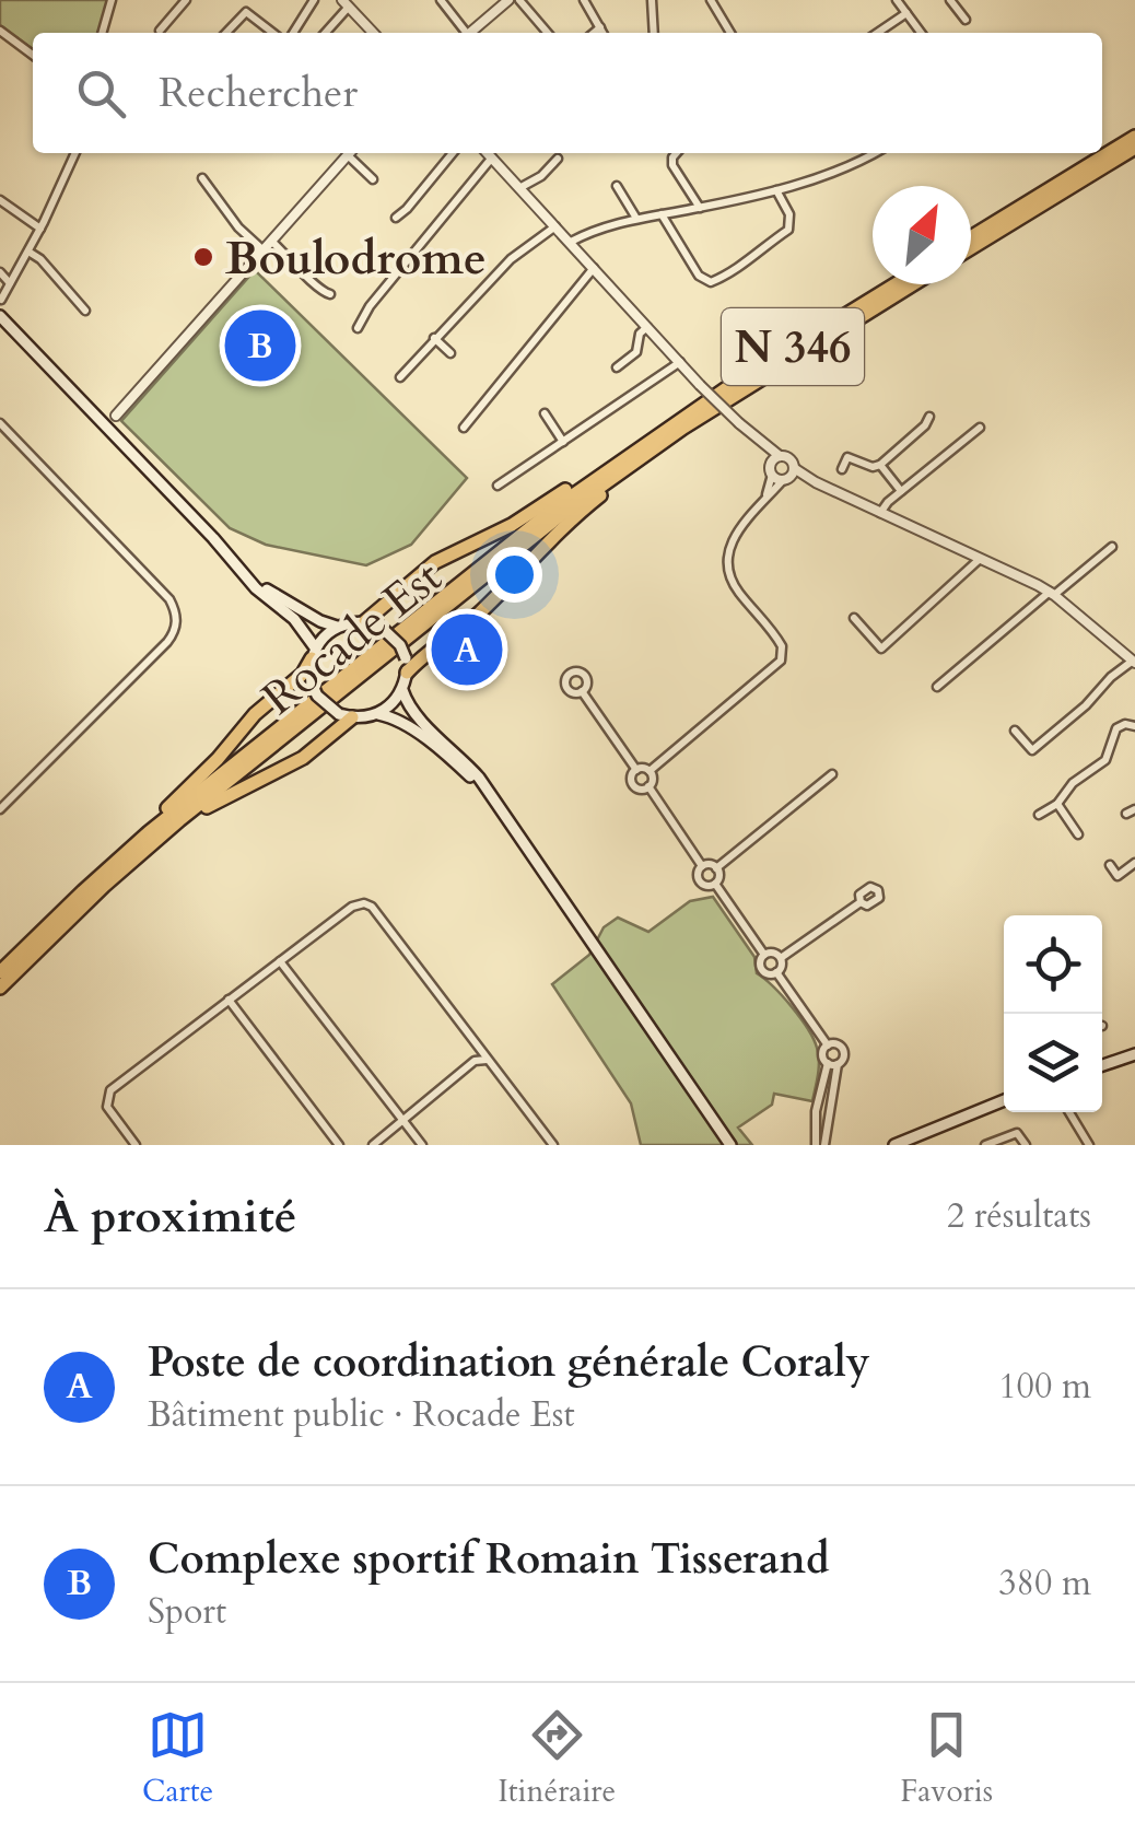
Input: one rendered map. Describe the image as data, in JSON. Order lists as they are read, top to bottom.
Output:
{
  "streets": {
    "highway": ["N 346", "Rocade Est"]
  },
  "places": ["Boulodrome"],
  "north": "top right",
  "page": {
    "search": "Rechercher",
    "pins": ["B", "A"],
    "heading": ["À proximité", "2 résultats"],
    "list": [
      {
        "mark": "A",
        "name": "Poste de coordination générale Coraly",
        "note": "Bâtiment public · Rocade Est",
        "value": "100 m"
      },
      {
        "mark": "B",
        "name": "Complexe sportif Romain Tisserand",
        "note": "Sport",
        "value": "380 m"
      }
    ],
    "nav": ["Carte", "Itinéraire", "Favoris"]
  }
}
